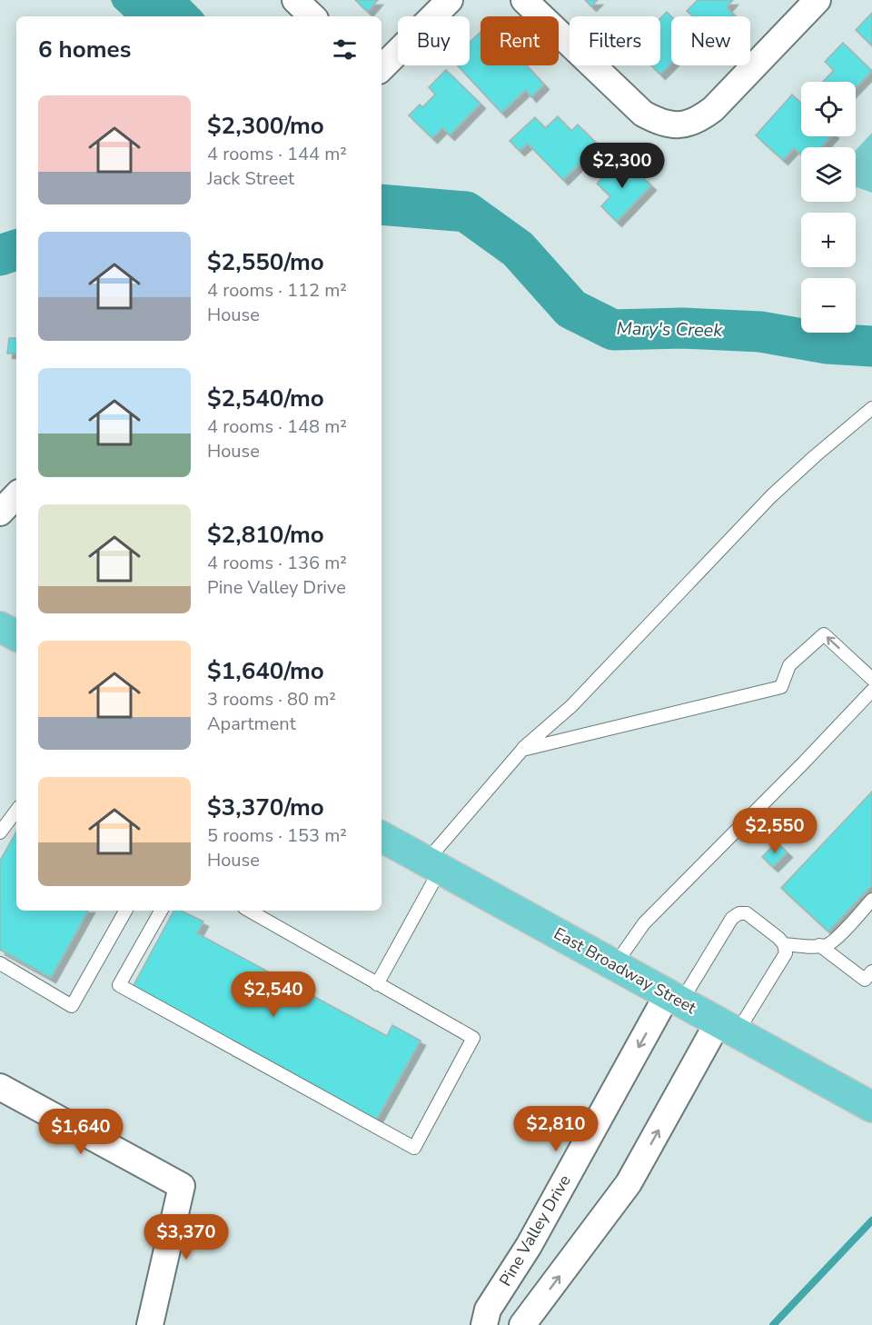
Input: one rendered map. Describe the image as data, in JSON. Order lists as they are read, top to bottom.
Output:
{
  "streets": {
    "main road": ["East Broadway Street"],
    "street": ["Pine Valley Drive"]
  },
  "crossings": [
    ["East Broadway Street", "Pine Valley Drive"]
  ],
  "water": ["Mary's Creek"],
  "page": {
    "chip": [
      "Buy",
      "Rent",
      "Filters",
      "New"
    ],
    "heading": "6 homes",
    "map_buttons": ["+", "−"],
    "list": [
      {
        "name": "$2,300/mo",
        "note": "4 rooms · 144 m² · Jack Street"
      },
      {
        "name": "$2,550/mo",
        "note": "4 rooms · 112 m² · House"
      },
      {
        "name": "$2,540/mo",
        "note": "4 rooms · 148 m² · House"
      },
      {
        "name": "$2,810/mo",
        "note": "4 rooms · 136 m² · Pine Valley Drive"
      },
      {
        "name": "$1,640/mo",
        "note": "3 rooms · 80 m² · Apartment"
      },
      {
        "name": "$3,370/mo",
        "note": "5 rooms · 153 m² · House"
      }
    ],
    "price": [
      "$2,300",
      "$2,550",
      "$2,540",
      "$2,810",
      "$1,640",
      "$3,370"
    ]
  }
}
